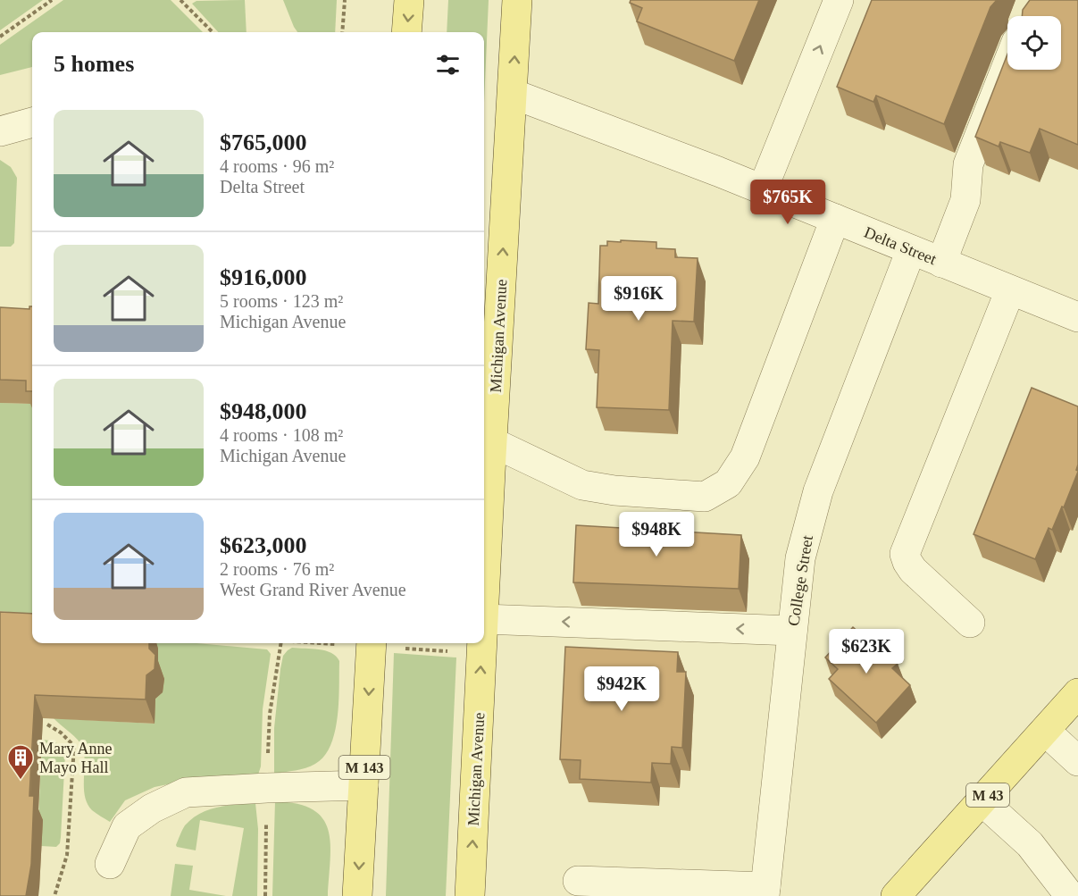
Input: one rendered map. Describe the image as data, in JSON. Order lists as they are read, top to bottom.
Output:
{
  "streets": {
    "main road": ["Michigan Avenue", "M 143", "M 43"],
    "street": ["Delta Street", "College Street"]
  },
  "crossings": [
    ["Delta Street", "Michigan Avenue"],
    ["Delta Street", "College Street"]
  ],
  "places": {
    "building": ["Mary Anne Mayo Hall"]
  },
  "page": {
    "heading": "5 homes",
    "list": [
      {
        "name": "$765,000",
        "note": "4 rooms · 96 m² · Delta Street"
      },
      {
        "name": "$916,000",
        "note": "5 rooms · 123 m² · Michigan Avenue"
      },
      {
        "name": "$948,000",
        "note": "4 rooms · 108 m² · Michigan Avenue"
      },
      {
        "name": "$623,000",
        "note": "2 rooms · 76 m² · West Grand River Avenue"
      }
    ],
    "price": [
      "$765K",
      "$916K",
      "$948K",
      "$623K",
      "$942K"
    ]
  }
}
